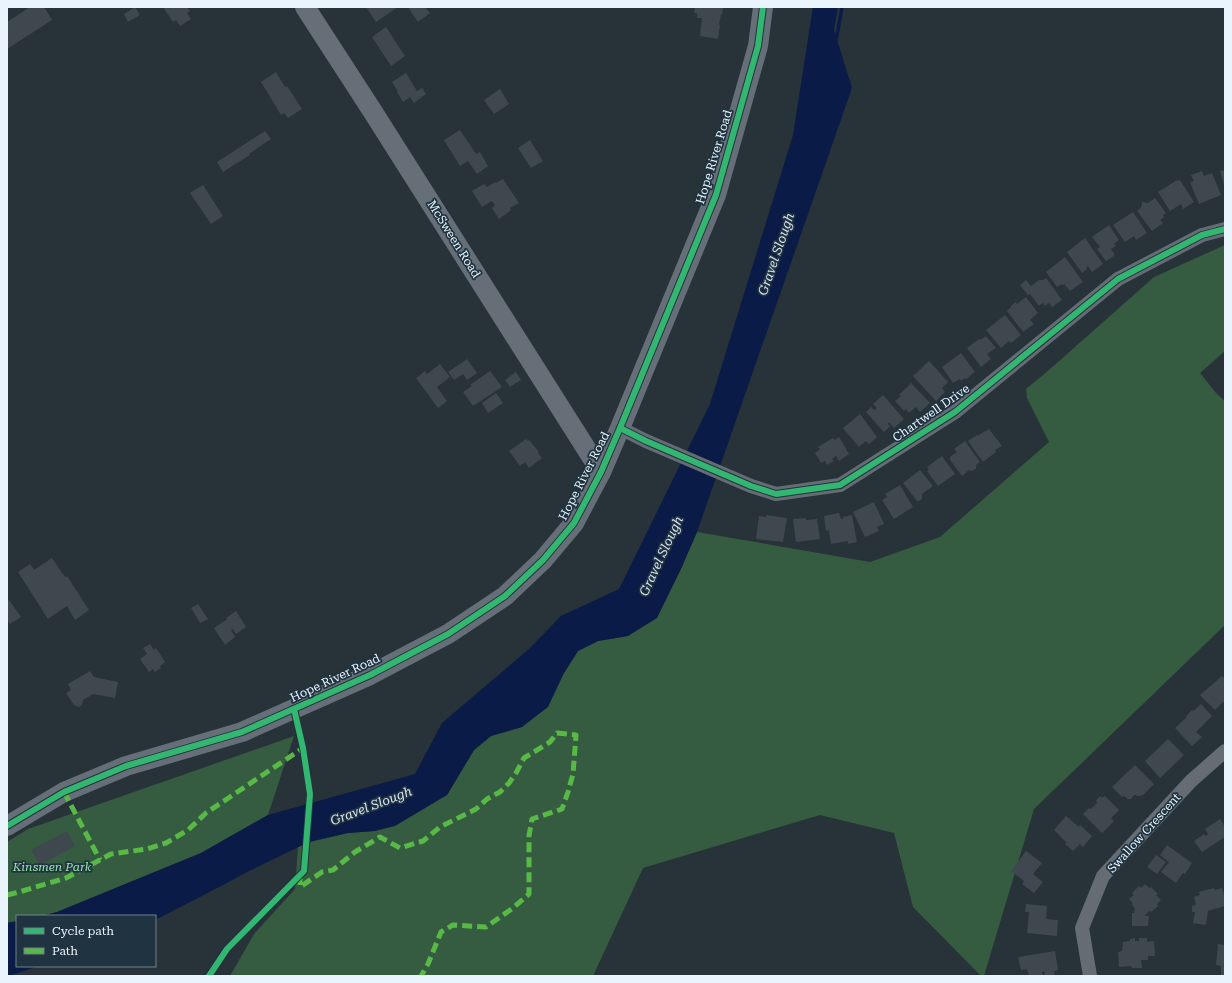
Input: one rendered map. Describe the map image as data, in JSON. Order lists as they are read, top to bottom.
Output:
{
  "streets": {
    "street": [
      "Hope River Road",
      "McSween Road",
      "Chartwell Drive",
      "Swallow Crescent"
    ]
  },
  "crossings": [
    ["Hope River Road", "McSween Road"],
    ["Hope River Road", "Chartwell Drive"]
  ],
  "water": ["Gravel Slough"],
  "parks": ["Kinsmen Park"],
  "legend": ["Cycle path", "Path"]
}
